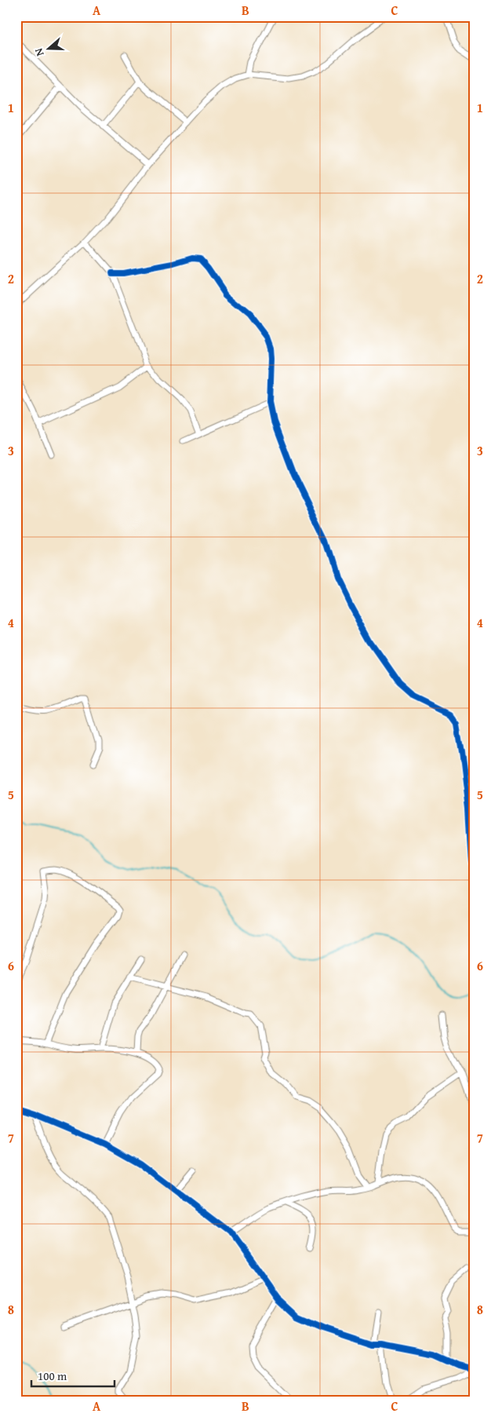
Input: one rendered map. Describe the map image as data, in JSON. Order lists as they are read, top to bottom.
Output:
{
  "scale_bar": "100 m",
  "north": "left",
  "grid": {
    "columns": ["A", "B", "C"],
    "rows": [
      "1",
      "2",
      "3",
      "4",
      "5",
      "6",
      "7",
      "8"
    ]
  }
}
